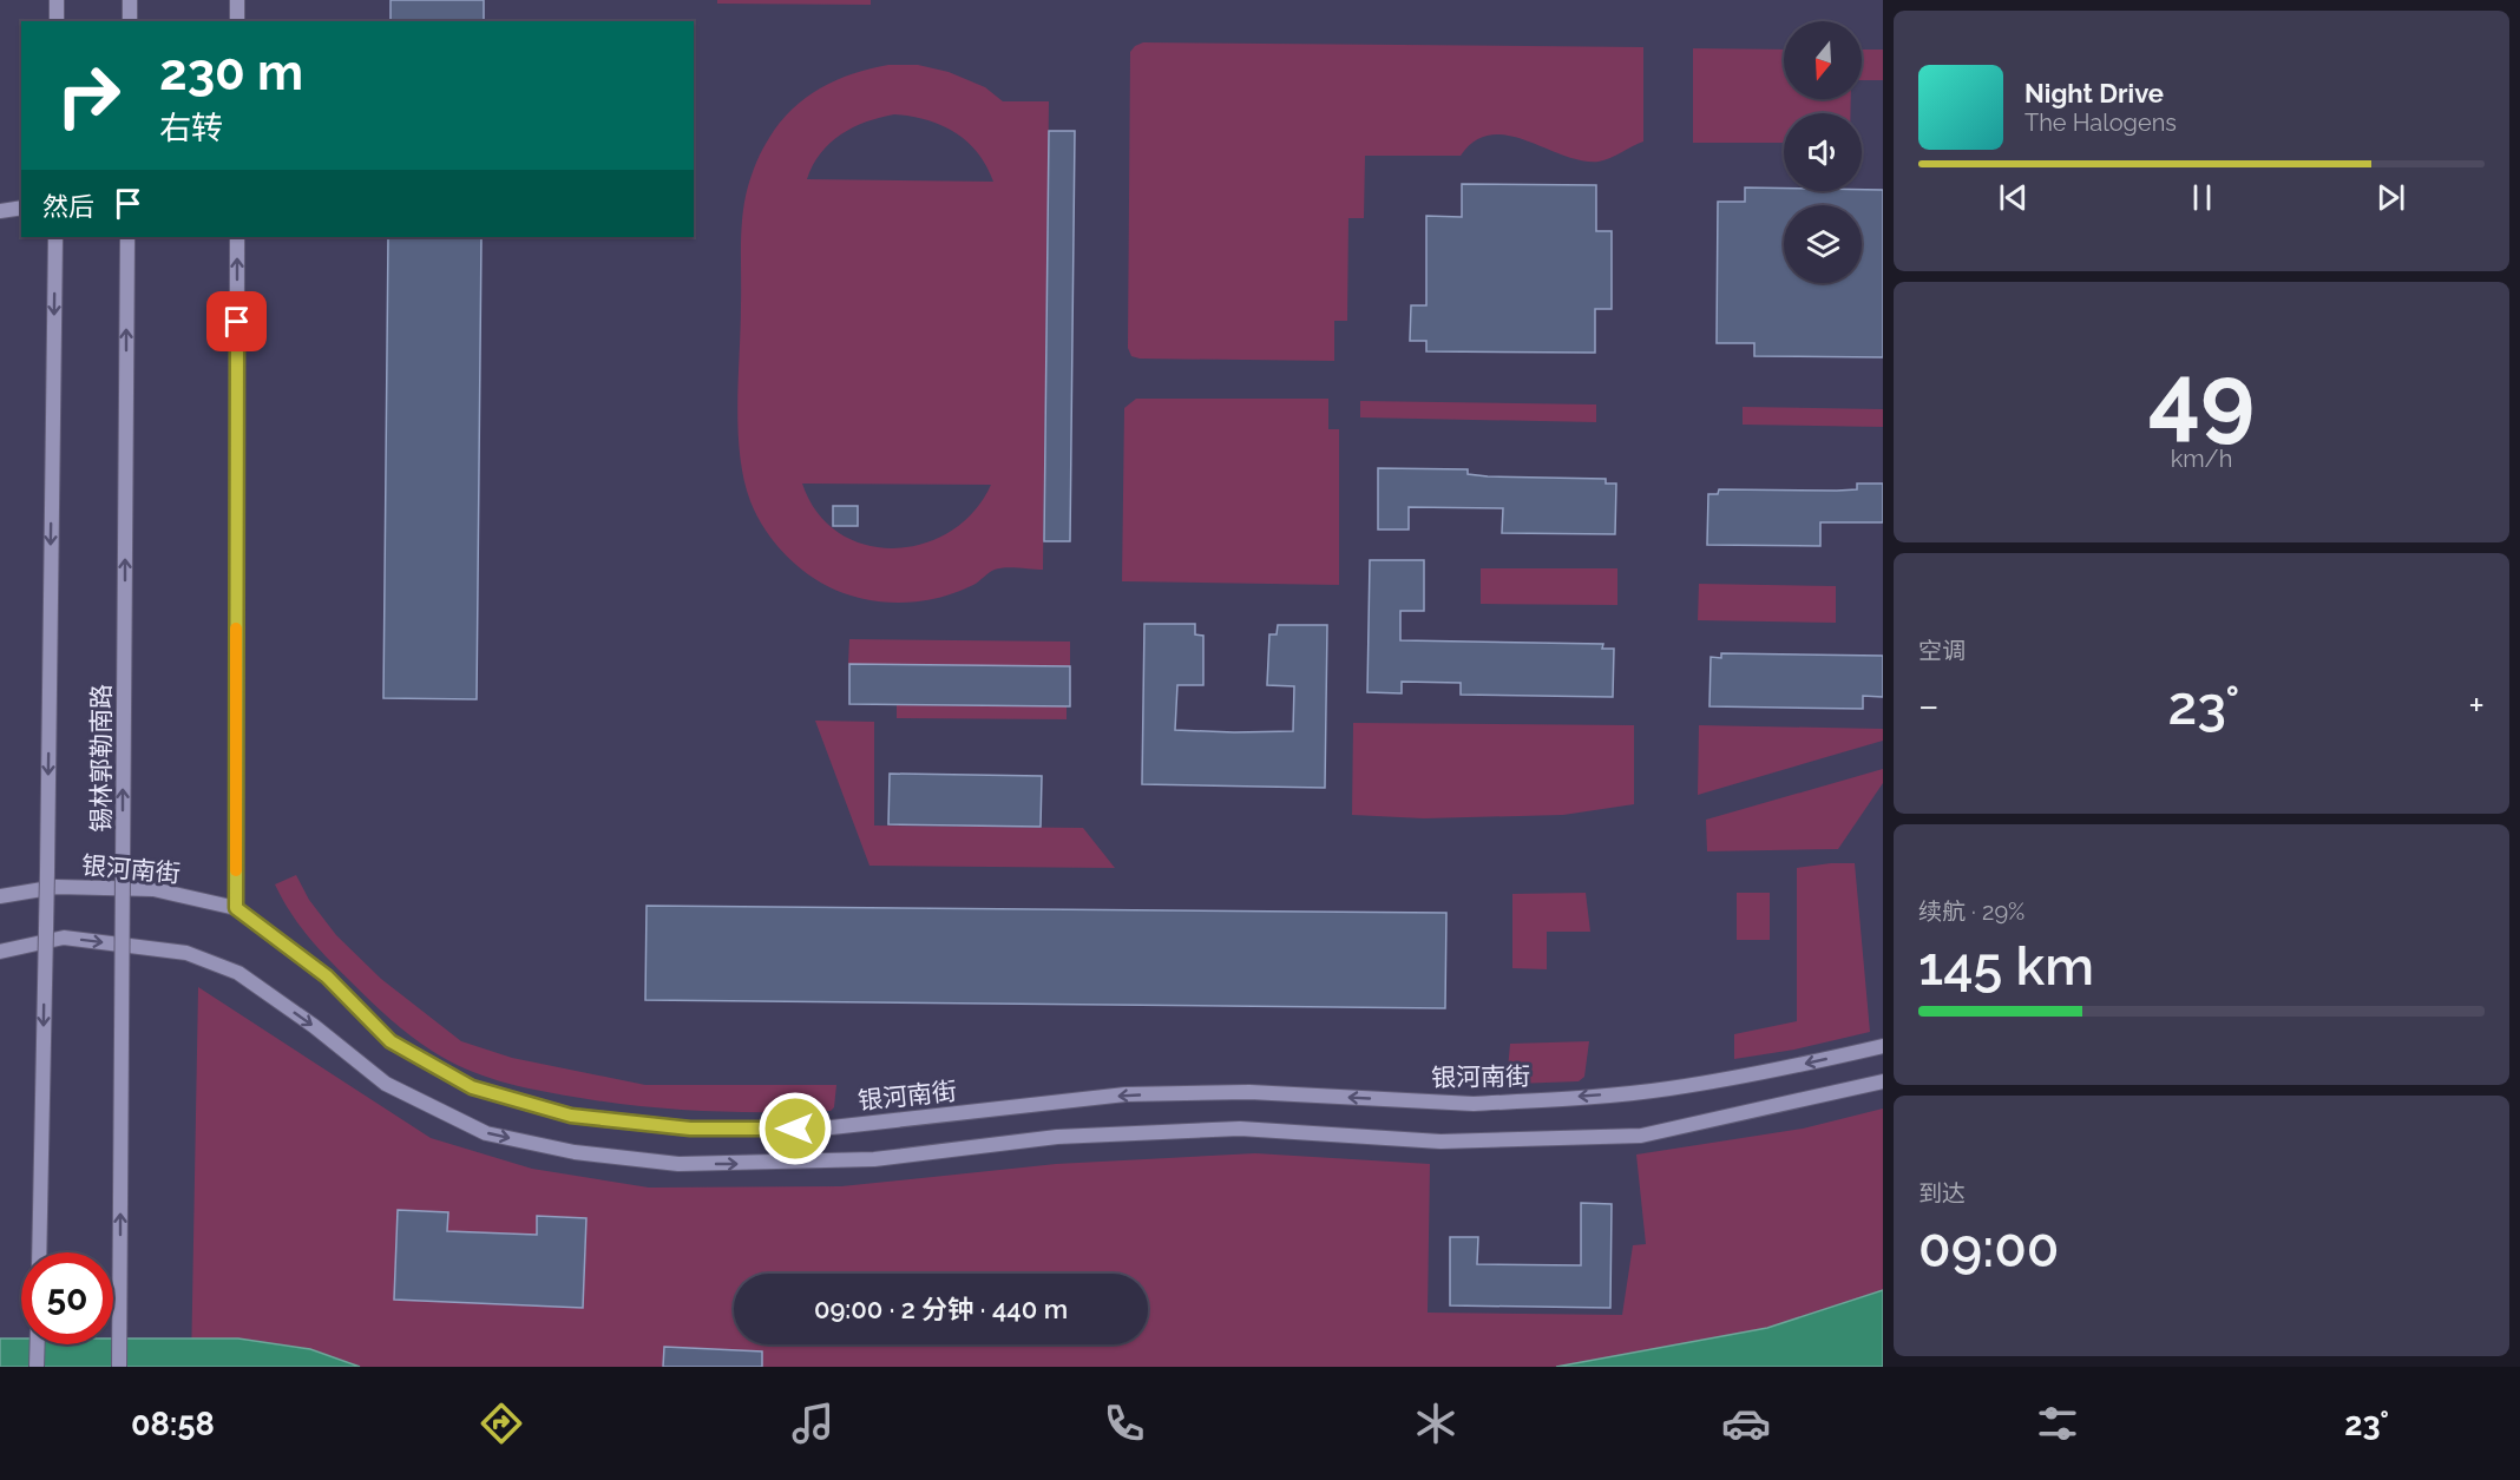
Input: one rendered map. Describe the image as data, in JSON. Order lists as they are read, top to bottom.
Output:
{
  "streets": {
    "main road": ["锡林郭勒南路", "银河南街"]
  },
  "north": "bottom",
  "page": {
    "turn": ["230 m", "右转"],
    "song": ["Night Drive", "The Halogens"],
    "then": "然后",
    "tile": [
      ["49", "km/h"],
      "空调",
      ["续航 · 29%", "145 km"],
      ["到达", "09:00"]
    ],
    "heat": ["−", "23°", "+"],
    "limit": "50",
    "trip": "09:00 · 2 分钟 · 440 m",
    "tabs": ["08:58", "23°"]
  }
}
